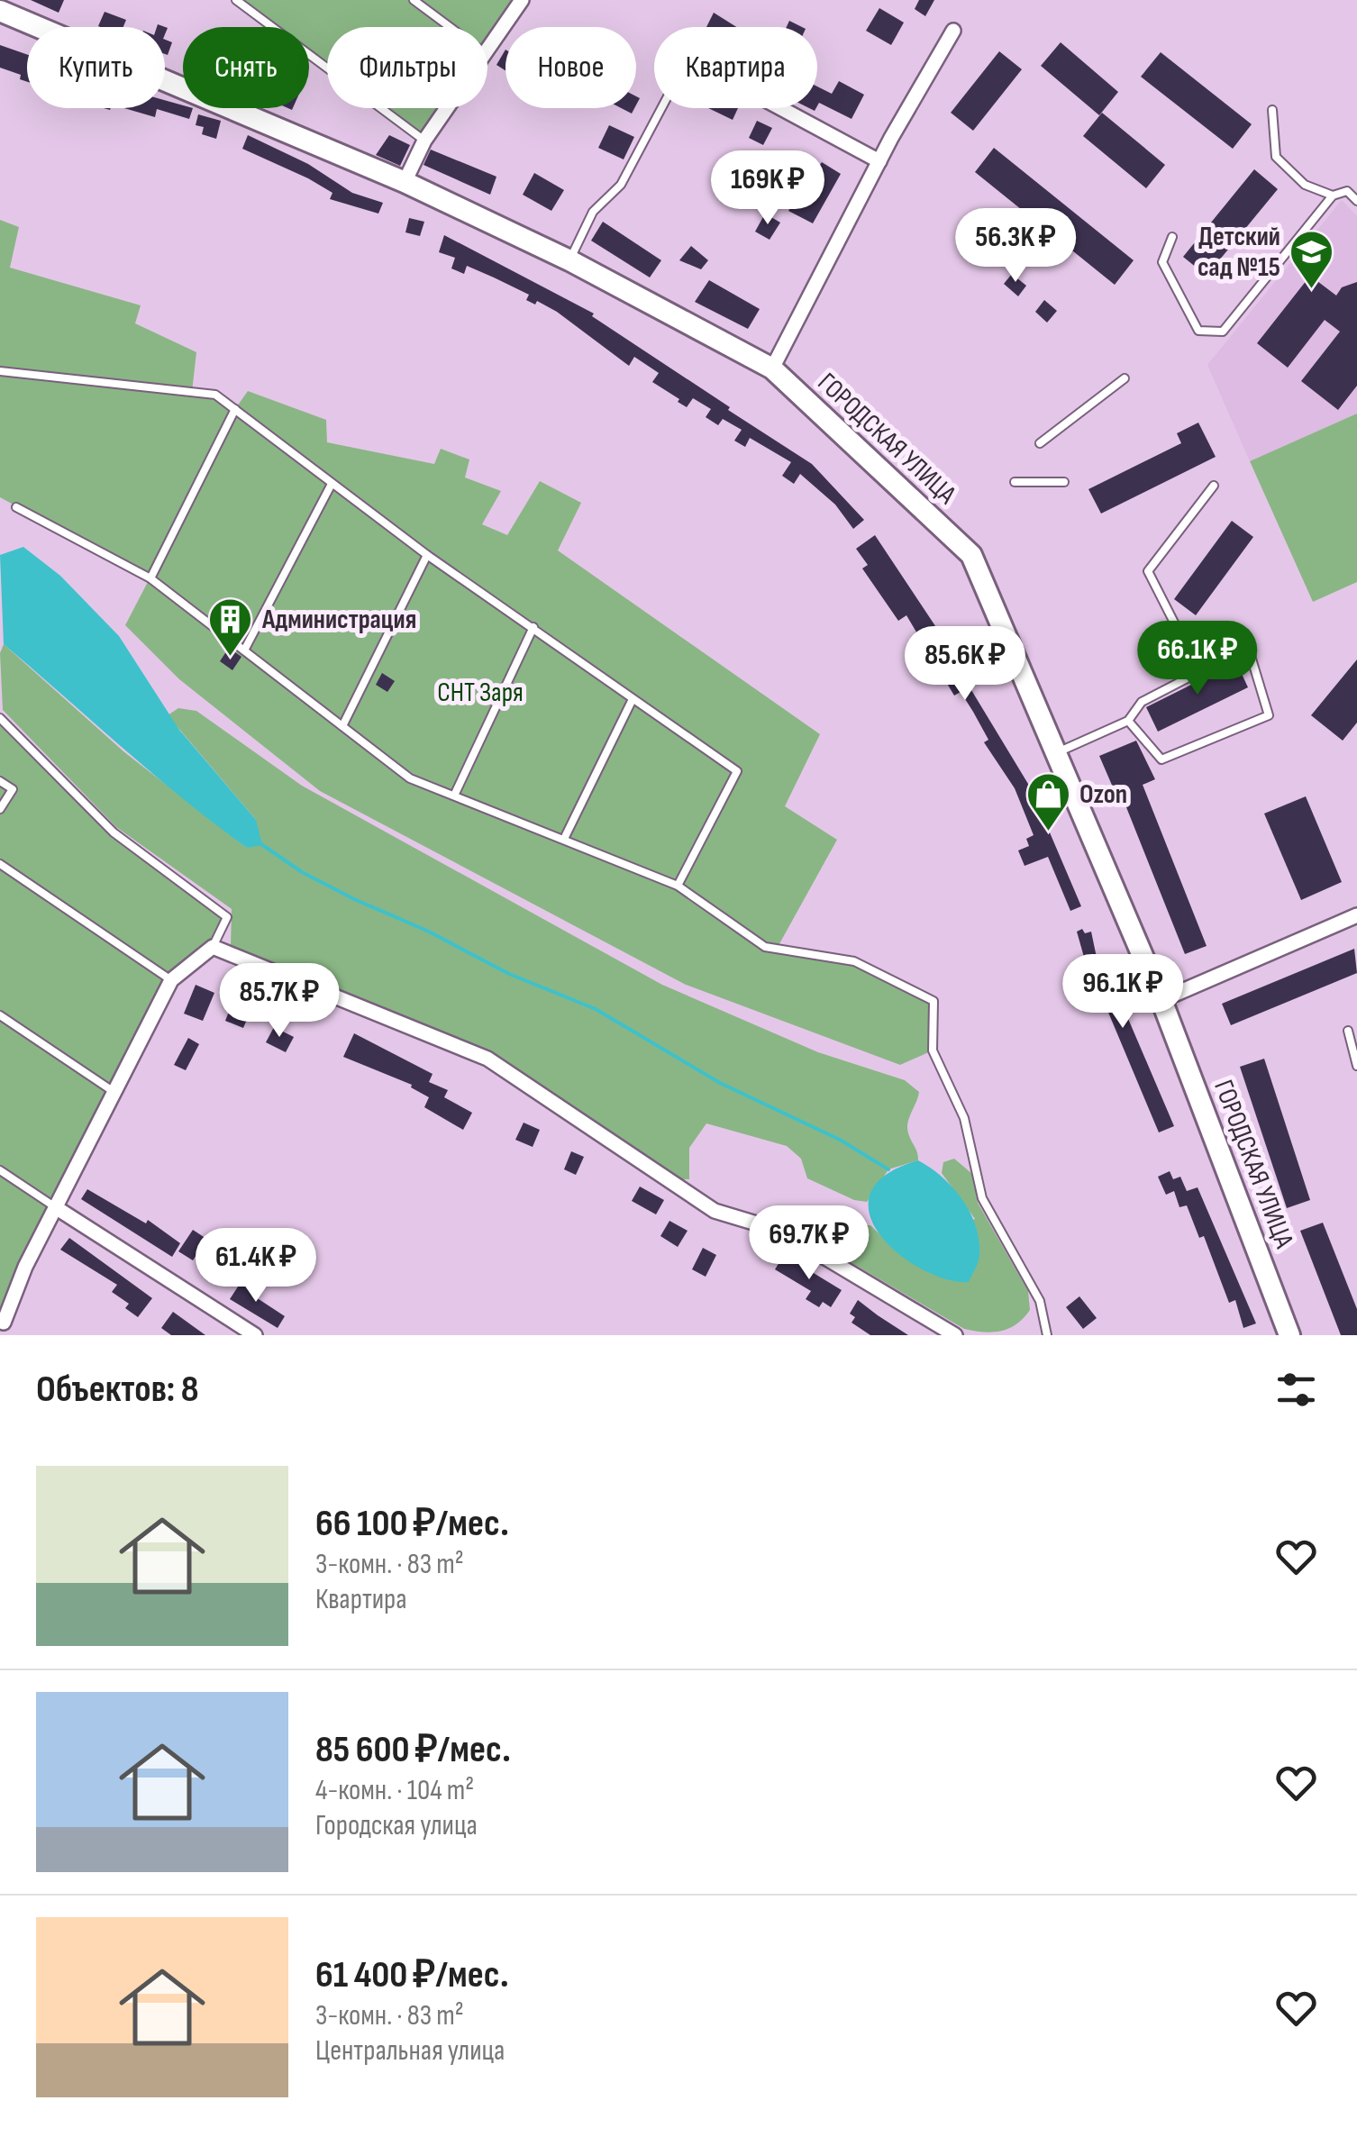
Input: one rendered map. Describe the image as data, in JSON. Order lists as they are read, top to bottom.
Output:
{
  "streets": {
    "street": ["ГОРОДСКАЯ УЛИЦА"]
  },
  "parks": ["СНТ Заря"],
  "places": {
    "school or university": ["Детский сад №15"],
    "building": ["Администрация"],
    "shop": ["Ozon"]
  },
  "page": {
    "chip": [
      "Купить",
      "Снять",
      "Фильтры",
      "Новое",
      "Квартира"
    ],
    "price": [
      "169K ₽",
      "56.3K ₽",
      "66.1K ₽",
      "85.6K ₽",
      "96.1K ₽",
      "85.7K ₽",
      "69.7K ₽",
      "61.4K ₽"
    ],
    "heading": "Объектов: 8",
    "list": [
      {
        "name": "66 100 ₽/мес.",
        "note": "3-комн. · 83 m² · Квартира"
      },
      {
        "name": "85 600 ₽/мес.",
        "note": "4-комн. · 104 m² · Городская улица"
      },
      {
        "name": "61 400 ₽/мес.",
        "note": "3-комн. · 83 m² · Центральная улица"
      }
    ]
  }
}
